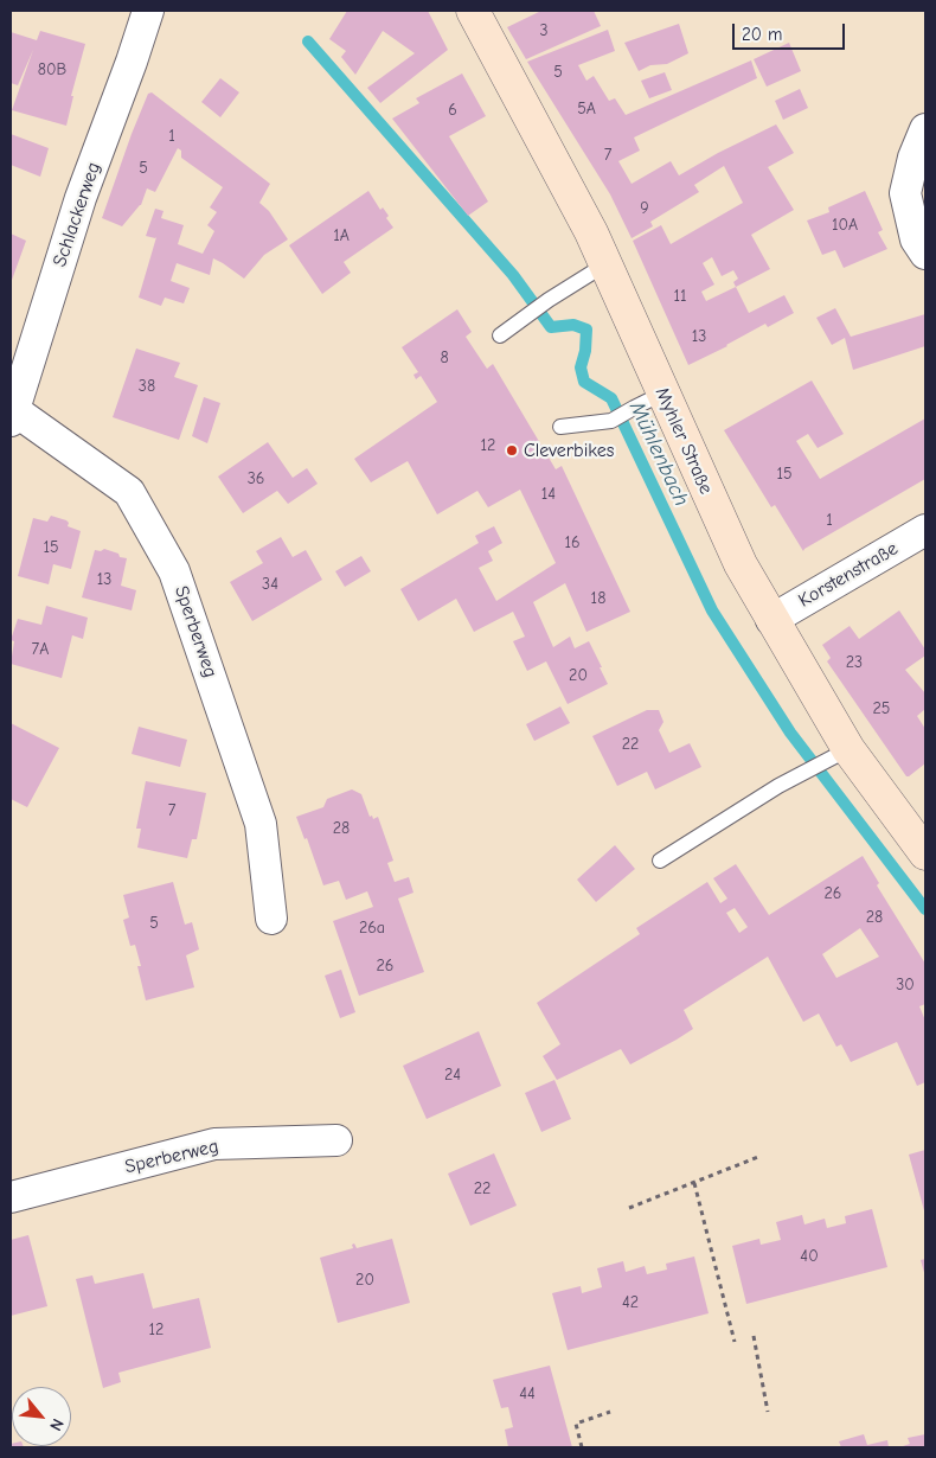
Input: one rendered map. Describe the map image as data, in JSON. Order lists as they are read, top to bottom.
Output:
{
  "streets": {
    "main road": ["Myhler Straße"],
    "street": ["Schlackerweg", "Korstenstraße", "Sperberweg"]
  },
  "crossings": [
    ["Schlackerweg", "Sperberweg"],
    ["Myhler Straße", "Korstenstraße"]
  ],
  "water": ["Mühlenbach"],
  "places": ["Cleverbikes"],
  "house_numbers": [
    "3",
    "80B",
    "5",
    "5A",
    "6",
    "1",
    "7",
    "5",
    "9",
    "10A",
    "1A",
    "11",
    "13",
    "8",
    "38",
    "12",
    "15",
    "36",
    "14",
    "1",
    "16",
    "15",
    "13",
    "34",
    "18",
    "7A",
    "23",
    "20",
    "25",
    "22",
    "7",
    "28",
    "26",
    "28",
    "5",
    "26a",
    "26",
    "30",
    "24",
    "22",
    "40",
    "20",
    "42",
    "12",
    "44"
  ],
  "scale_bar": "20 m",
  "north": "bottom right"
}
